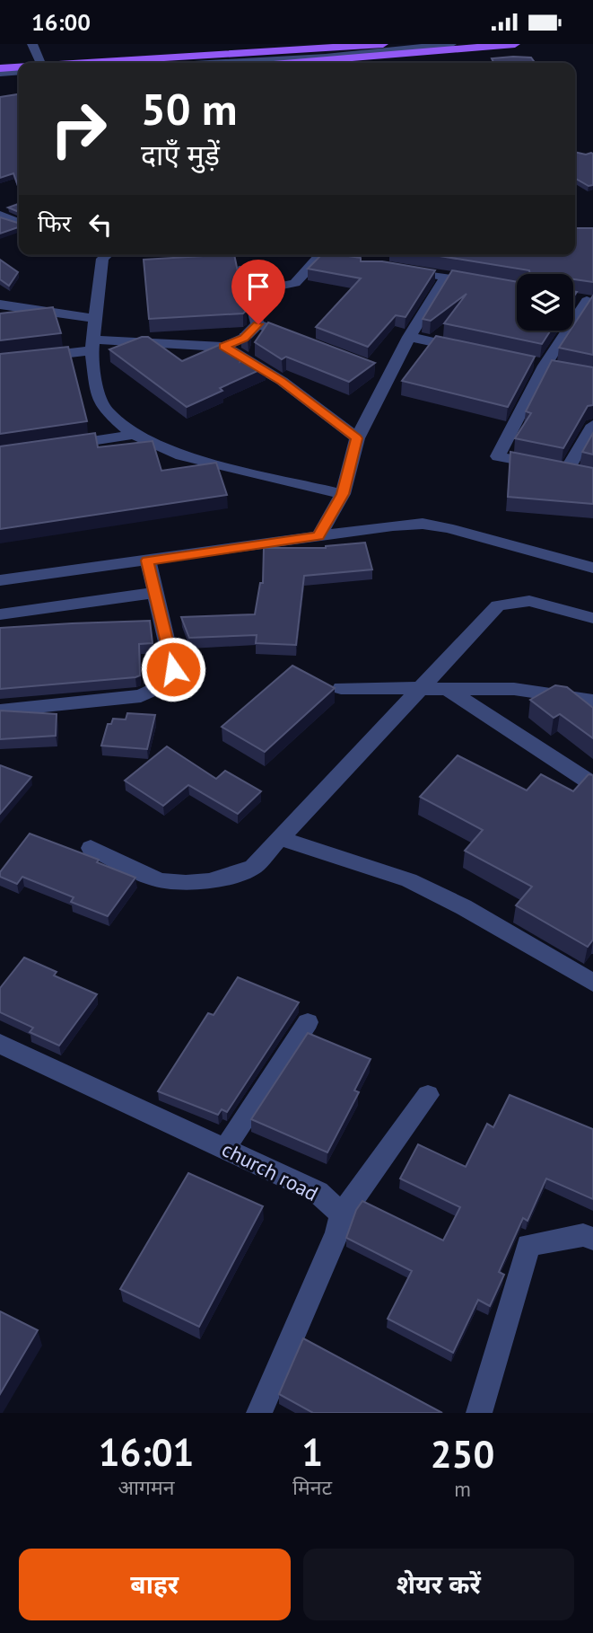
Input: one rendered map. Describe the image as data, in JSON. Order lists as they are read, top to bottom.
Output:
{
  "streets": {
    "street": ["church road"]
  },
  "page": {
    "status": "16:00",
    "turn": ["50 m", "दाएँ मुड़ें"],
    "then": "फिर",
    "eta": [
      "16:01",
      "आगमन",
      "1",
      "मिनट",
      "250",
      "m"
    ],
    "buttons": ["बाहर", "शेयर करें"]
  }
}
